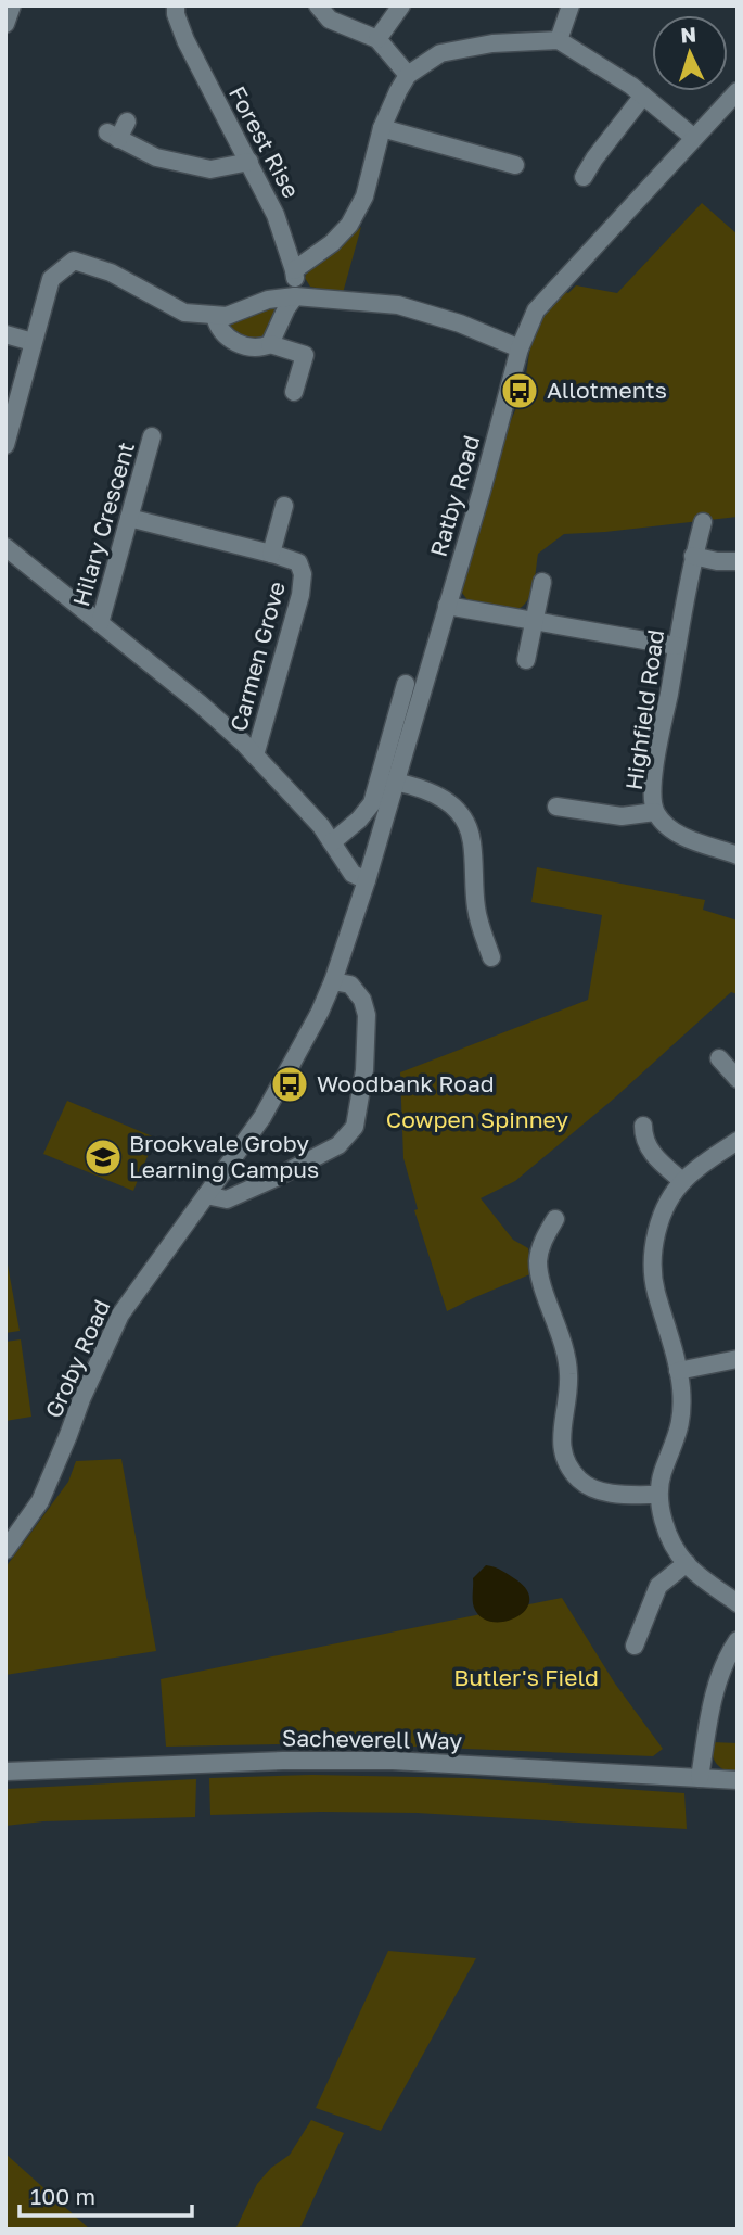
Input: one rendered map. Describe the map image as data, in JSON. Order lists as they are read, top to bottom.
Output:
{
  "streets": {
    "street": [
      "Forest Rise",
      "Ratby Road",
      "Hilary Crescent",
      "Carmen Grove",
      "Highfield Road",
      "Groby Road",
      "Sacheverell Way"
    ]
  },
  "crossings": [
    ["Ratby Road", "Groby Road"],
    ["Hilary Crescent", "Carmen Grove"]
  ],
  "parks": ["Cowpen Spinney", "Butler's Field"],
  "places": {
    "bus stop": ["Allotments", "Woodbank Road"],
    "school or university": ["Brookvale Groby Learning Campus"]
  },
  "scale_bar": "100 m",
  "north": "top"
}
